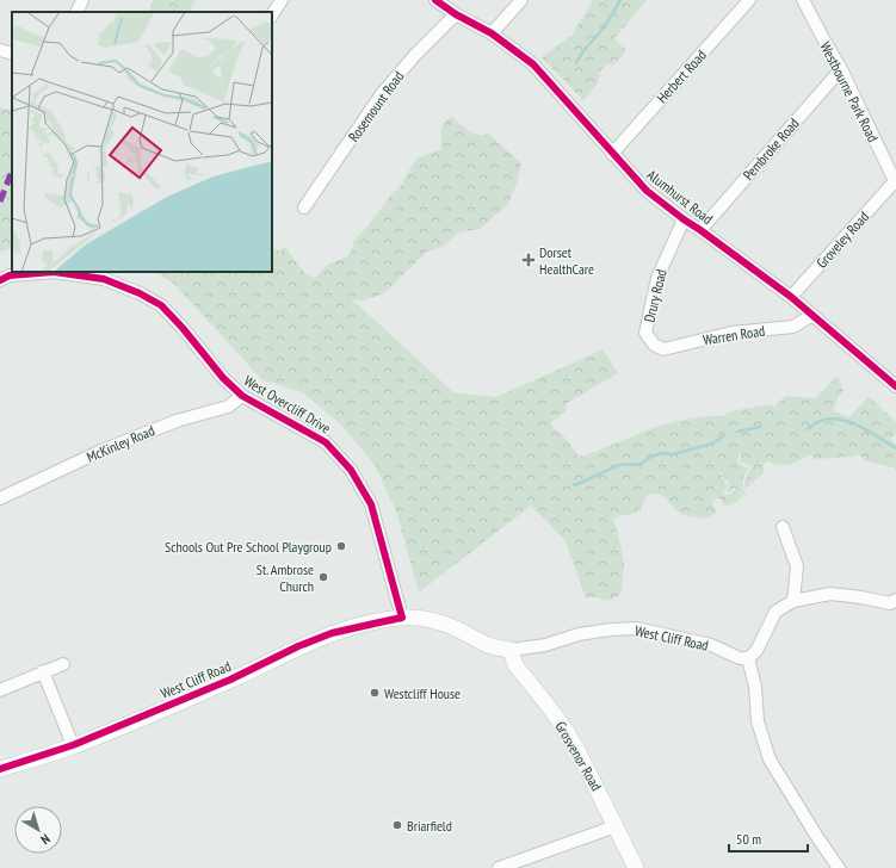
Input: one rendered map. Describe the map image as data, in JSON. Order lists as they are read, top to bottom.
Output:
{
  "streets": {
    "street": [
      "Herbert Road",
      "Westbourne Park Road",
      "Rosemount Road",
      "Pembroke Road",
      "Alumhurst Road",
      "Groveley Road",
      "Drury Road",
      "Warren Road",
      "West Overcliff Drive",
      "McKinley Road",
      "West Cliff Road",
      "Grosvenor Road"
    ]
  },
  "crossings": [
    ["Herbert Road", "Alumhurst Road"],
    ["Westbourne Park Road", "Pembroke Road"],
    ["Westbourne Park Road", "Groveley Road"],
    ["Rosemount Road", "Alumhurst Road"],
    ["Pembroke Road", "Alumhurst Road"],
    ["Alumhurst Road", "Groveley Road"],
    ["Alumhurst Road", "Drury Road"],
    ["Alumhurst Road", "Warren Road"],
    ["Drury Road", "Warren Road"],
    ["West Overcliff Drive", "McKinley Road"],
    ["West Overcliff Drive", "West Cliff Road"],
    ["West Cliff Road", "Grosvenor Road"]
  ],
  "places": {
    "health": ["Dorset HealthCare"],
    "other": [
      "Schools Out Pre School Playgroup",
      "St. Ambrose Church",
      "Westcliff House",
      "Briarfield"
    ]
  },
  "scale_bar": "50 m",
  "north": "bottom right"
}
